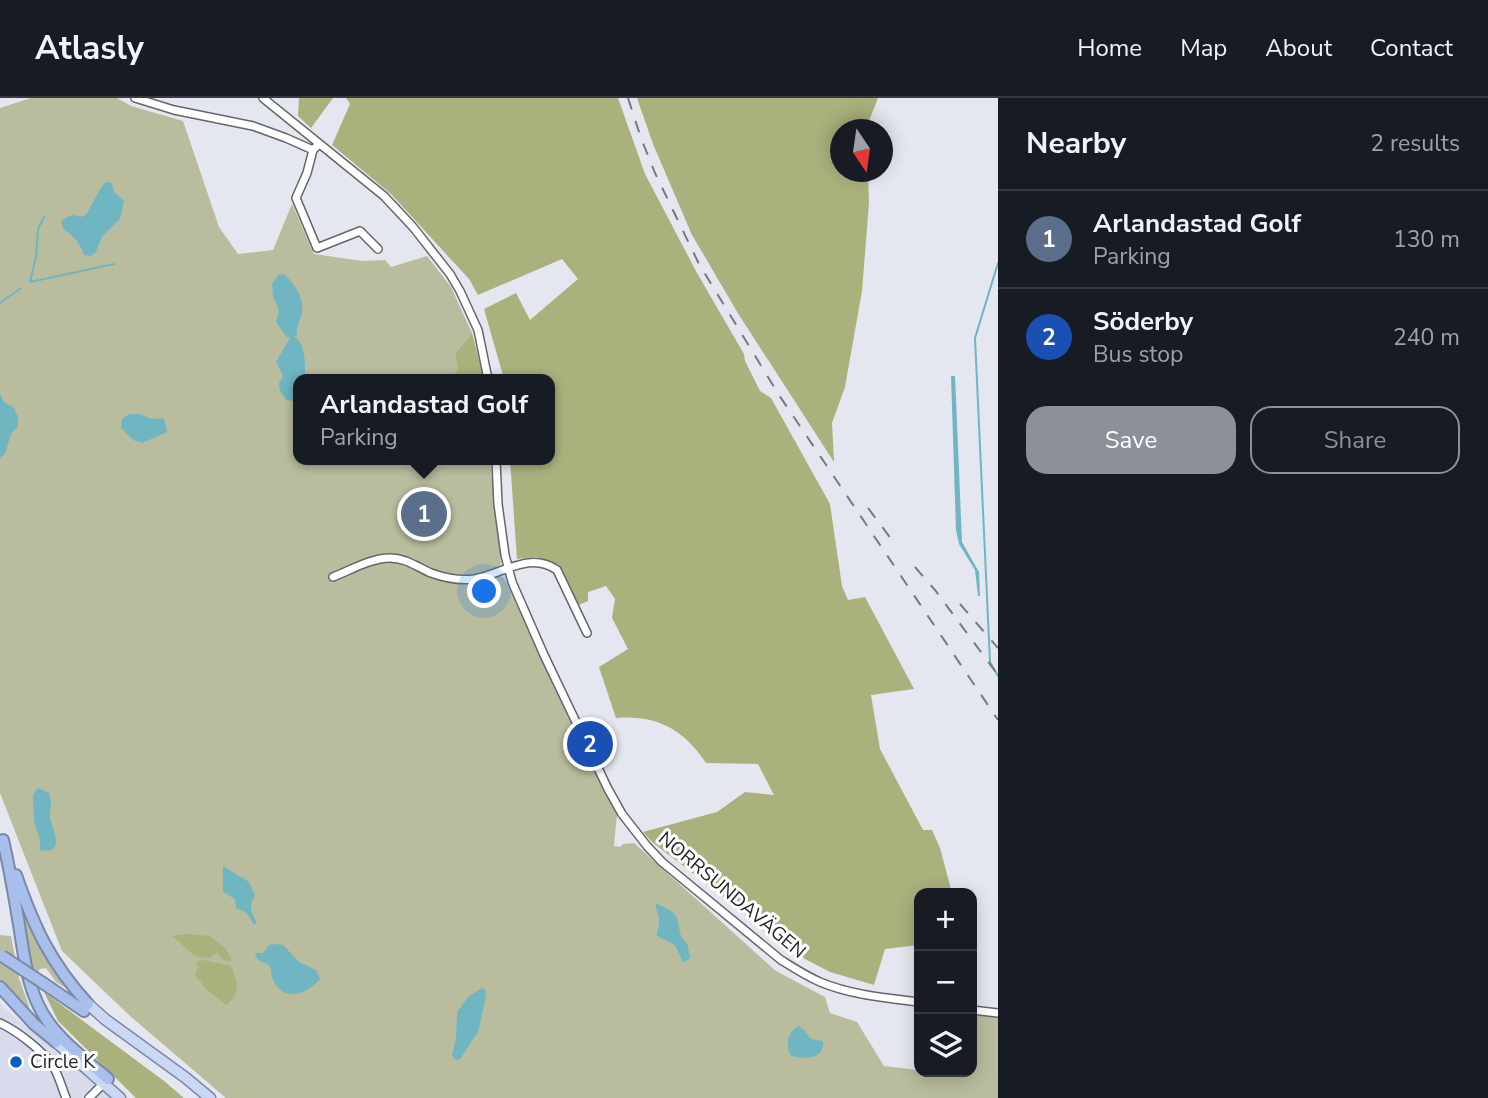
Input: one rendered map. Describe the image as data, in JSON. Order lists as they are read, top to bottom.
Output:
{
  "streets": {
    "street": ["NORRSUNDAVÄGEN"]
  },
  "places": ["Circle K"],
  "north": "bottom",
  "page": {
    "header": "Atlasly",
    "nav": [
      "Home",
      "Map",
      "About",
      "Contact"
    ],
    "heading": ["Nearby", "2 results"],
    "list": [
      {
        "mark": "1",
        "name": "Arlandastad Golf",
        "note": "Parking",
        "value": "130 m"
      },
      {
        "mark": "2",
        "name": "Söderby",
        "note": "Bus stop",
        "value": "240 m"
      }
    ],
    "popup": ["Arlandastad Golf", "Parking"],
    "buttons": ["Save", "Share"],
    "pins": ["1", "2"],
    "map_buttons": ["+", "−"]
  }
}
